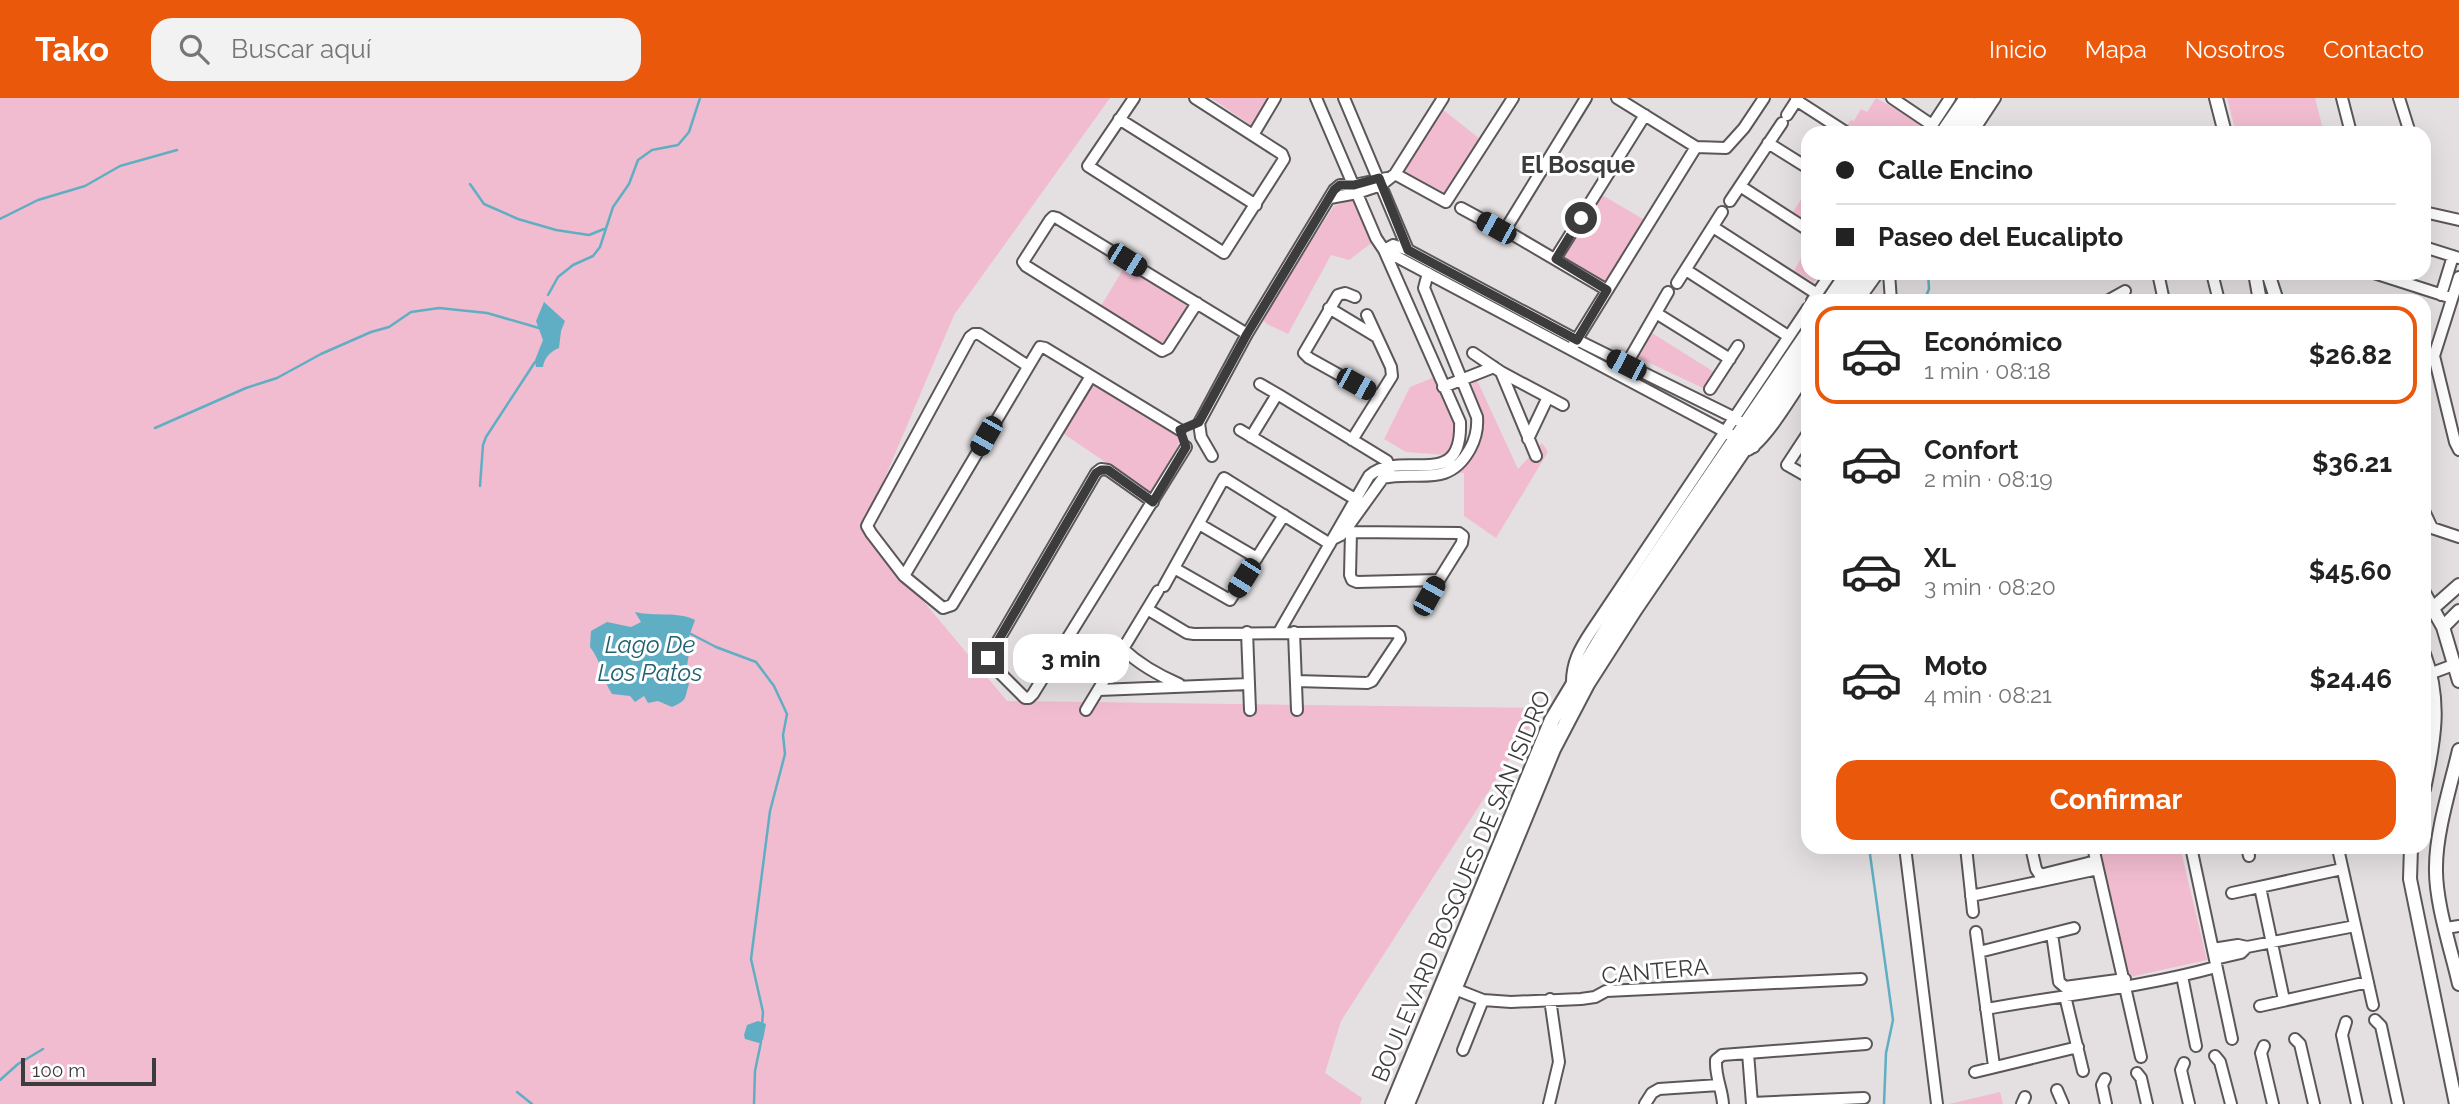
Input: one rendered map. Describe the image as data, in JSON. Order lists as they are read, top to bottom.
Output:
{
  "streets": {
    "main road": ["BOULEVARD BOSQUES DE SAN ISIDRO"],
    "street": ["CANTERA"]
  },
  "crossings": [
    ["BOULEVARD BOSQUES DE SAN ISIDRO", "CANTERA"]
  ],
  "districts": ["El Bosque"],
  "water": ["Lago De Los Patos"],
  "scale_bar": "100 m",
  "page": {
    "header": "Tako",
    "search": "Buscar aquí",
    "nav": [
      "Inicio",
      "Mapa",
      "Nosotros",
      "Contacto"
    ],
    "banner": ["Calle Encino", "Paseo del Eucalipto"],
    "list": [
      {
        "name": "Económico",
        "note": "1 min · 08:18",
        "value": "$26.82"
      },
      {
        "name": "Confort",
        "note": "2 min · 08:19",
        "value": "$36.21"
      },
      {
        "name": "XL",
        "note": "3 min · 08:20",
        "value": "$45.60"
      },
      {
        "name": "Moto",
        "note": "4 min · 08:21",
        "value": "$24.46"
      }
    ],
    "bubble": "3 min",
    "buttons": "Confirmar",
    "scale": "100 m"
  }
}
